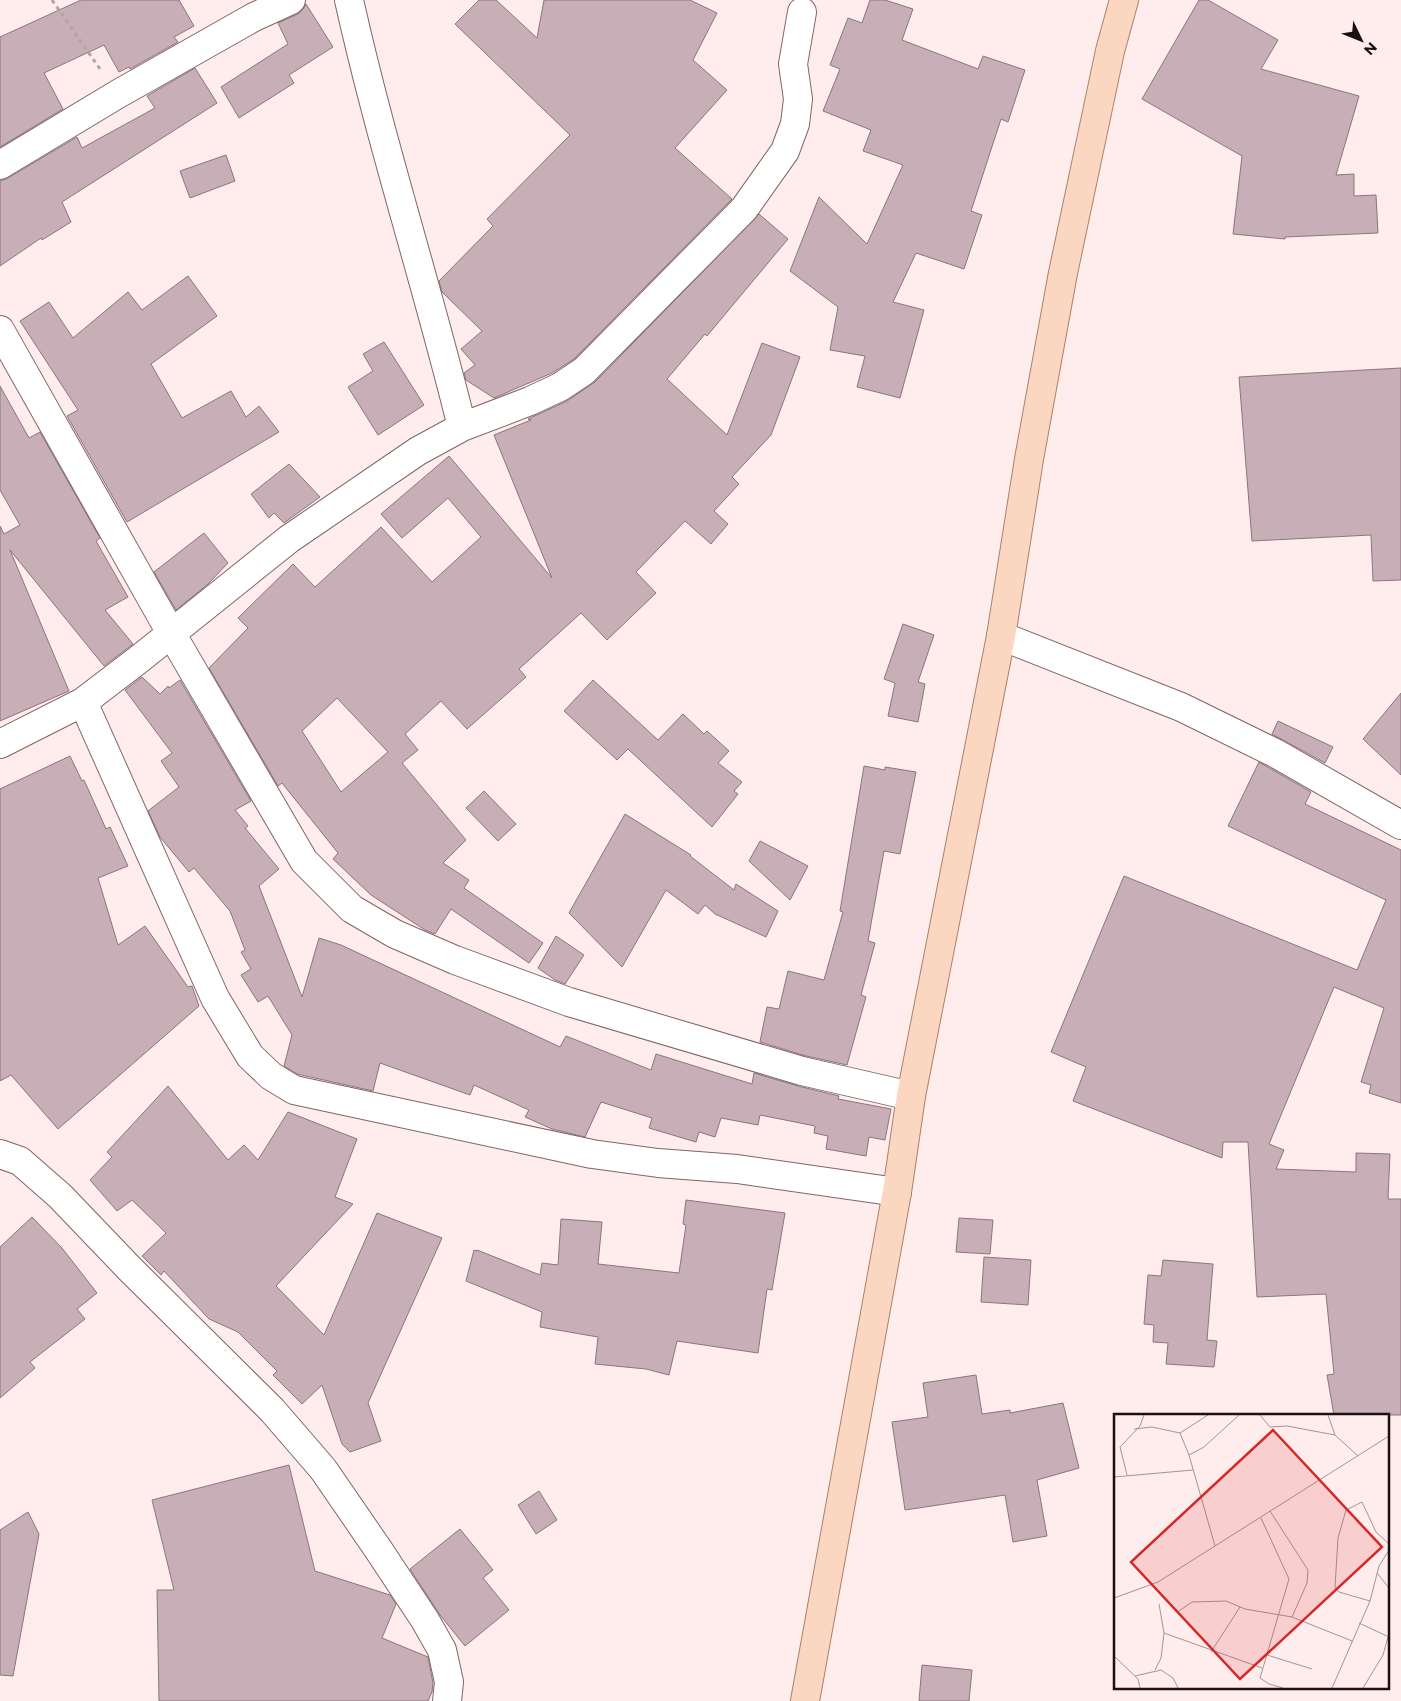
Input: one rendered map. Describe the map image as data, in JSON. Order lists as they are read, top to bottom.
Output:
{
  "north": "bottom right"
}
